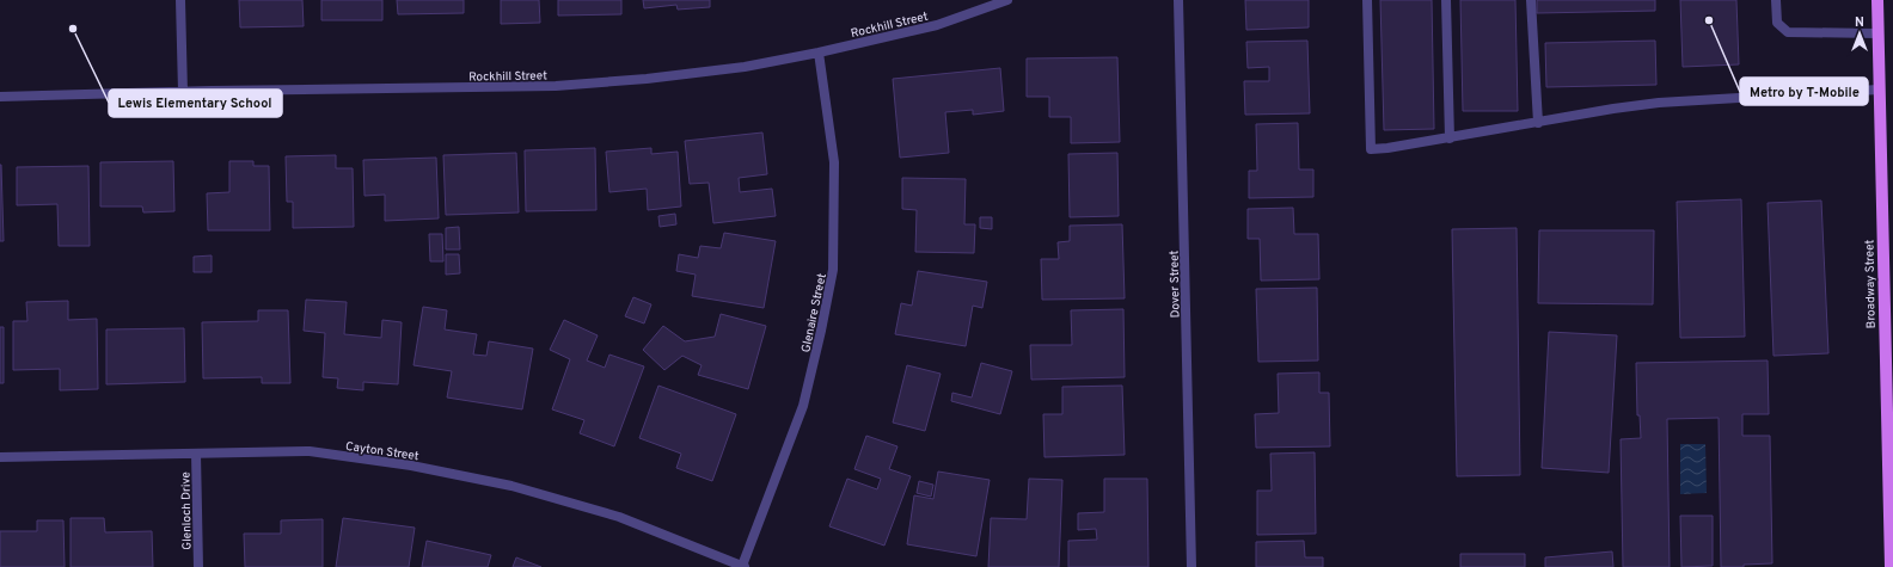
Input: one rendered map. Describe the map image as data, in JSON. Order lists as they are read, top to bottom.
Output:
{
  "streets": {
    "main road": ["Broadway Street"],
    "street": [
      "Rockhill Street",
      "Dover Street",
      "Glenaire Street",
      "Cayton Street",
      "Glenloch Drive"
    ]
  },
  "crossings": [
    ["Rockhill Street", "Glenaire Street"],
    ["Glenaire Street", "Cayton Street"],
    ["Cayton Street", "Glenloch Drive"]
  ],
  "places": ["Metro by T-Mobile", "Lewis Elementary School"],
  "north": "top"
}
